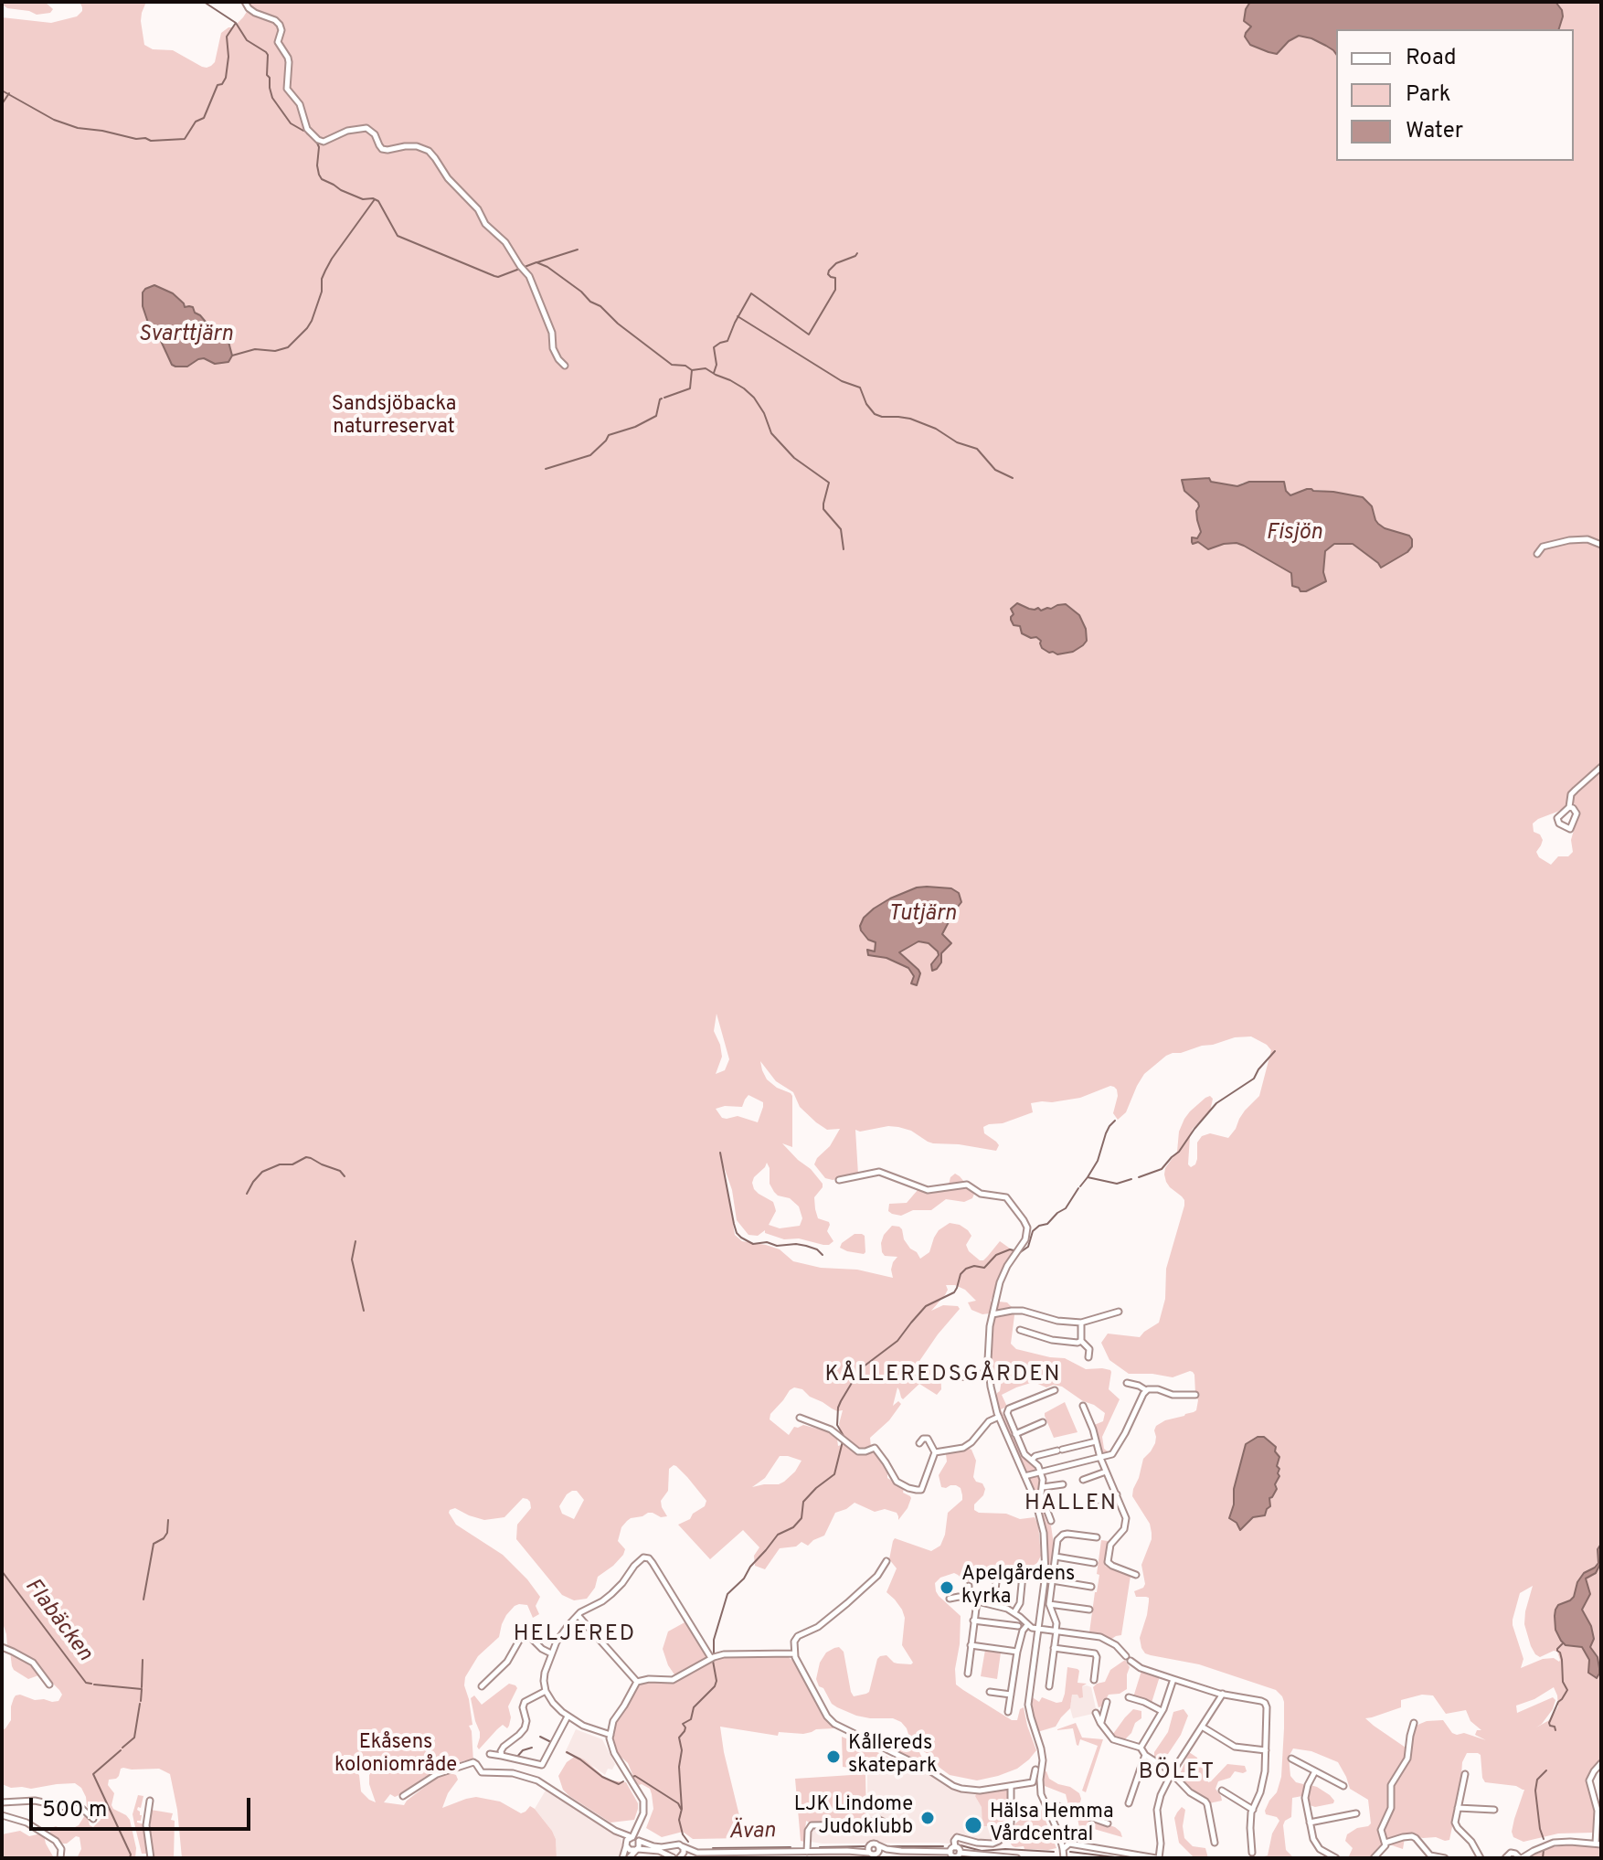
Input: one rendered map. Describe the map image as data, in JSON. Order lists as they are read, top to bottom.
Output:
{
  "districts": [
    "KÅLLEREDSGÅRDEN",
    "HALLEN",
    "HELJERED",
    "BÖLET"
  ],
  "water": [
    "Svarttjärn",
    "Fisjön",
    "Tutjärn",
    "Flabäcken",
    "Ävan"
  ],
  "parks": ["Sandsjöbacka naturreservat", "Ekåsens koloniområde"],
  "places": [
    "Apelgårdens kyrka",
    "Kållereds skatepark",
    "LJK Lindome Judoklubb",
    "Hälsa Hemma Vårdcentral"
  ],
  "legend": ["Road", "Park", "Water"],
  "scale_bar": "500 m"
}
